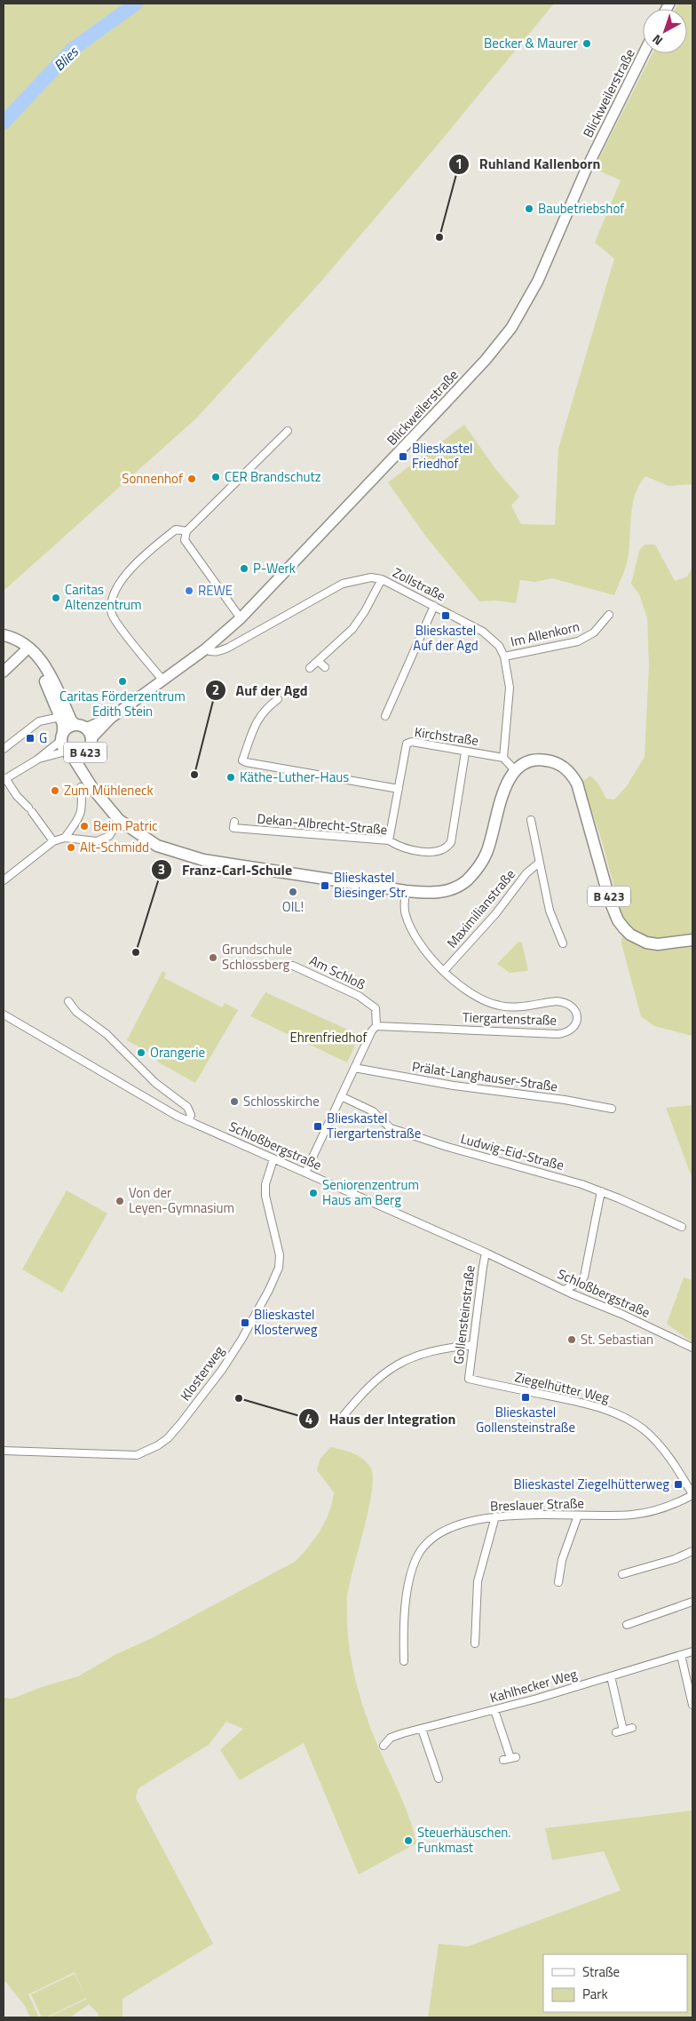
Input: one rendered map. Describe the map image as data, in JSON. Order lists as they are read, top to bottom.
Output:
{
  "streets": {
    "main road": ["B 423"],
    "street": [
      "Blickweilerstraße",
      "Zollstraße",
      "Im Allenkorn",
      "Kirchstraße",
      "Dekan-Albrecht-Straße",
      "Maximilianstraße",
      "Am Schloß",
      "Tiergartenstraße",
      "Prälat-Langhauser-Straße",
      "Schloßbergstraße",
      "Ludwig-Eid-Straße",
      "Gollensteinstraße",
      "Klosterweg",
      "Ziegelhütter Weg",
      "Breslauer Straße",
      "Kahlhecker Weg"
    ]
  },
  "crossings": [
    ["Blickweilerstraße", "Zollstraße"],
    ["Blickweilerstraße", "B 423"],
    ["Zollstraße", "Im Allenkorn"],
    ["Zollstraße", "Kirchstraße"],
    ["Kirchstraße", "Dekan-Albrecht-Straße"],
    ["B 423", "Tiergartenstraße"],
    ["Maximilianstraße", "Tiergartenstraße"],
    ["Am Schloß", "Tiergartenstraße"],
    ["Schloßbergstraße", "Gollensteinstraße"],
    ["Schloßbergstraße", "Klosterweg"],
    ["Gollensteinstraße", "Ziegelhütter Weg"],
    ["Ziegelhütter Weg", "Breslauer Straße"]
  ],
  "water": ["Blies"],
  "parks": ["Ehrenfriedhof"],
  "places": {
    "other": [
      "Becker & Maurer",
      "Baubetriebshof",
      "Ruhland Kallenborn",
      "CER Brandschutz",
      "Sonnenhof",
      "P-Werk",
      "REWE",
      "Caritas Altenzentrum",
      "Caritas Förderzentrum Edith Stein",
      "Auf der Agd",
      "Käthe-Luther-Haus",
      "Zum Mühleneck",
      "Beim Patric",
      "Alt-Schmidd",
      "OIL!",
      "Franz-Carl-Schule",
      "Grundschule Schlossberg",
      "Orangerie",
      "Schlosskirche",
      "Seniorenzentrum Haus am Berg",
      "Von der Leyen-Gymnasium",
      "St. Sebastian",
      "Haus der Integration",
      "Steuerhäuschen. Funkmast"
    ],
    "transit": [
      "Blieskastel Friedhof",
      "Blieskastel Auf der Agd",
      "G",
      "Blieskastel Biesinger Str.",
      "Blieskastel Tiergartenstraße",
      "Blieskastel Klosterweg",
      "Blieskastel Gollensteinstraße",
      "Blieskastel Ziegelhütterweg"
    ]
  },
  "legend": ["Straße", "Park"],
  "north": "bottom left"
}
